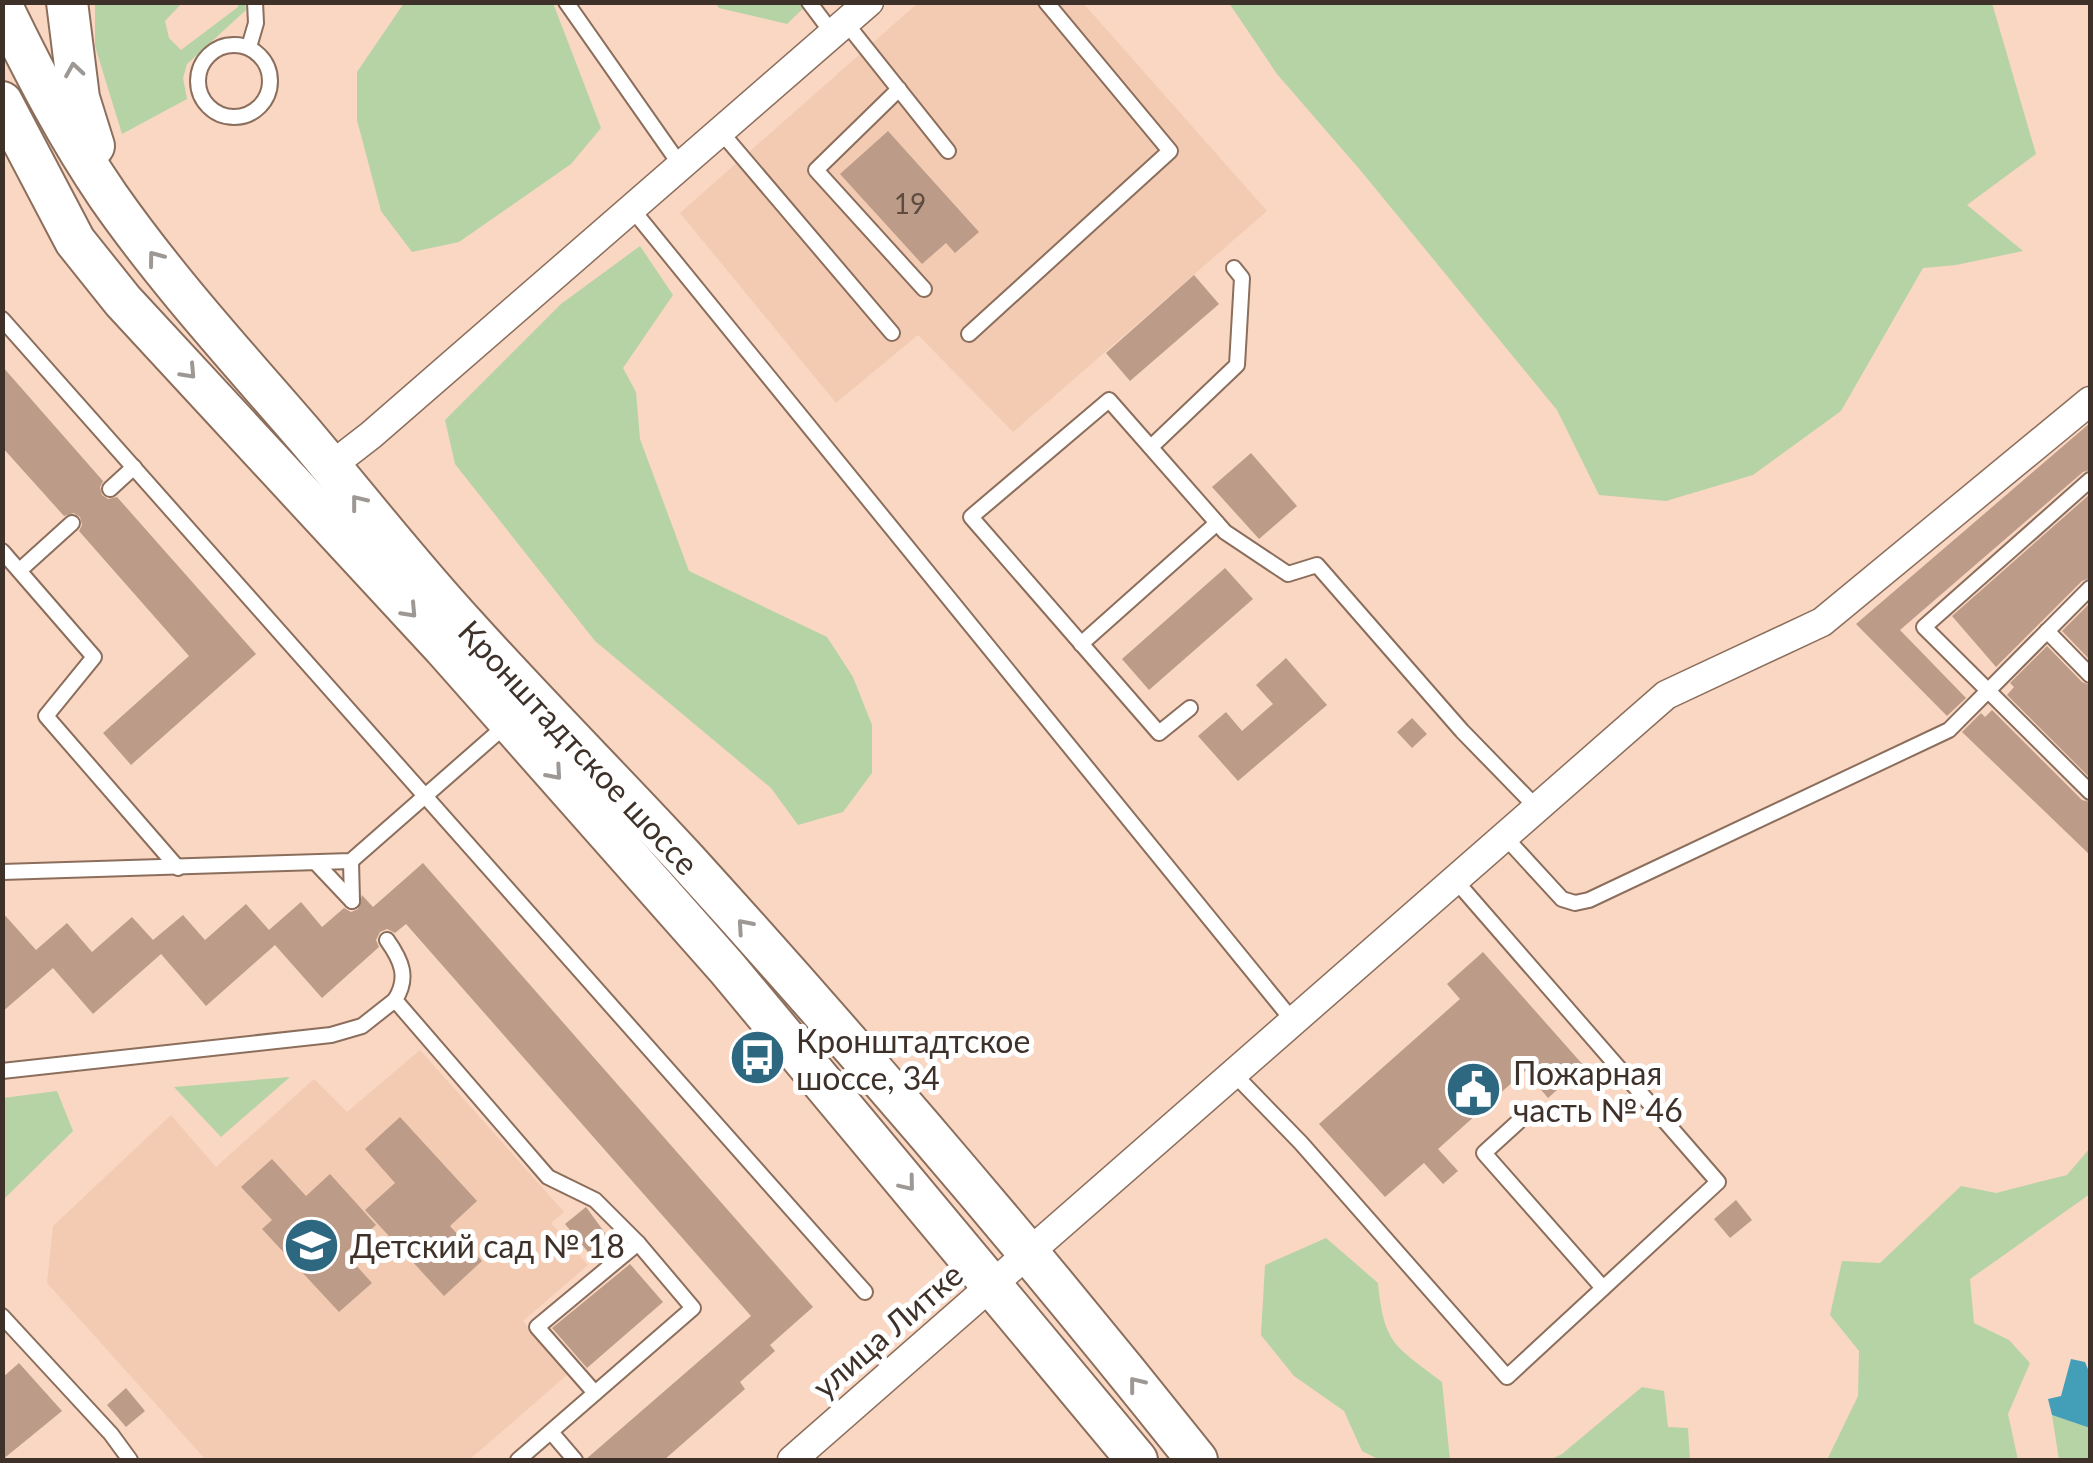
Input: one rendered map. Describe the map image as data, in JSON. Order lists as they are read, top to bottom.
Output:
{
  "streets": {
    "main road": ["Кронштадтское шоссе"],
    "street": ["улица Литке"]
  },
  "crossings": [
    ["Кронштадтское шоссе", "улица Литке"]
  ],
  "places": {
    "bus stop": ["Кронштадтское шоссе, 34"],
    "public building": ["Пожарная часть № 46"],
    "school or university": ["Детский сад № 18"]
  },
  "house_numbers": ["19"]
}
